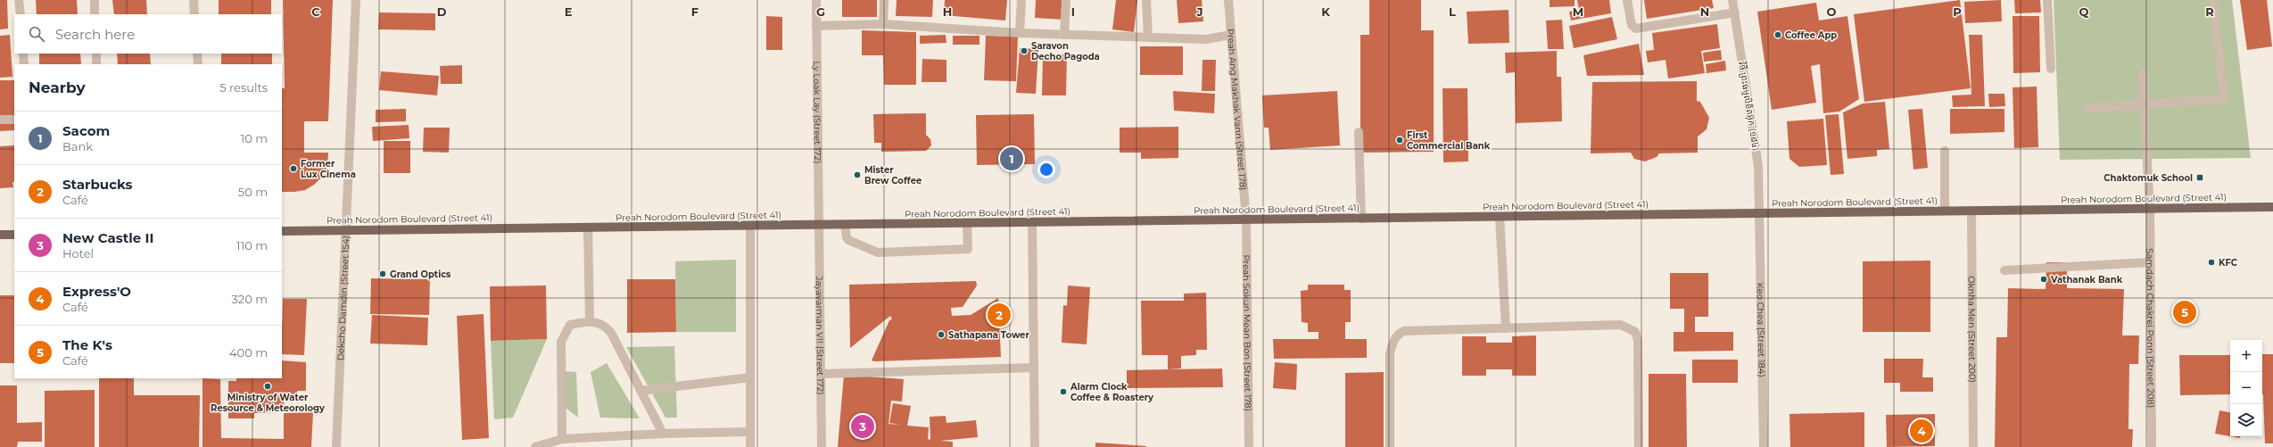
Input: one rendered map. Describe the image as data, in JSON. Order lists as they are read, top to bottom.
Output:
{
  "streets": {
    "main road": ["Preah Norodom Boulevard (Street 41)"],
    "street": [
      "វិថី ព្រះធម្មលិខិតអ៊ុក (១៨៤)",
      "Preah Ang Makhak Vann (Street 178)",
      "Ly Loak Lay (Street 172)",
      "Dekcho Damdin (Street 154)",
      "Samdach Chakrei Ponn (Street 208)",
      "Oknha Men (Street 200)",
      "Keo Chea (Street 184)",
      "Preah Sokun Mean Bon (Street 178)",
      "Jayavarman VII (Street 172)"
    ]
  },
  "crossings": [
    ["វិថី ព្រះធម្មលិខិតអ៊ុក (១៨៤)", "Preah Norodom Boulevard (Street 41)"],
    ["វិថី ព្រះធម្មលិខិតអ៊ុក (១៨៤)", "Keo Chea (Street 184)"],
    ["Preah Ang Makhak Vann (Street 178)", "Preah Norodom Boulevard (Street 41)"],
    ["Preah Ang Makhak Vann (Street 178)", "Preah Sokun Mean Bon (Street 178)"],
    ["Ly Loak Lay (Street 172)", "Preah Norodom Boulevard (Street 41)"],
    ["Ly Loak Lay (Street 172)", "Jayavarman VII (Street 172)"],
    ["Preah Norodom Boulevard (Street 41)", "Dekcho Damdin (Street 154)"],
    ["Preah Norodom Boulevard (Street 41)", "Samdach Chakrei Ponn (Street 208)"],
    ["Preah Norodom Boulevard (Street 41)", "Oknha Men (Street 200)"],
    ["Preah Norodom Boulevard (Street 41)", "Keo Chea (Street 184)"],
    ["Preah Norodom Boulevard (Street 41)", "Preah Sokun Mean Bon (Street 178)"],
    ["Preah Norodom Boulevard (Street 41)", "Jayavarman VII (Street 172)"]
  ],
  "places": {
    "other": [
      "Coffee App",
      "Saravon Decho Pagoda",
      "First Commercial Bank",
      "Former Lux Cinema",
      "Mister Brew Coffee",
      "KFC",
      "Grand Optics",
      "Vathanak Bank",
      "Sathapana Tower",
      "Ministry of Water Resource & Meteorology",
      "Alarm Clock Coffee & Roastery"
    ],
    "transit": ["Chaktomuk School"]
  },
  "page": {
    "search": "Search here",
    "heading": ["Nearby", "5 results"],
    "list": [
      {
        "mark": "1",
        "name": "Sacom",
        "note": "Bank",
        "value": "10 m"
      },
      {
        "mark": "2",
        "name": "Starbucks",
        "note": "Café",
        "value": "50 m"
      },
      {
        "mark": "3",
        "name": "New Castle II",
        "note": "Hotel",
        "value": "110 m"
      },
      {
        "mark": "4",
        "name": "Express'O",
        "note": "Café",
        "value": "320 m"
      },
      {
        "mark": "5",
        "name": "The K's",
        "note": "Café",
        "value": "400 m"
      }
    ],
    "pins": [
      "1",
      "5",
      "2",
      "3",
      "4"
    ],
    "map_buttons": ["+", "−"]
  },
  "grid": {
    "columns": [
      "C",
      "D",
      "E",
      "F",
      "G",
      "H",
      "I",
      "J",
      "K",
      "L",
      "M",
      "N",
      "O",
      "P",
      "Q",
      "R"
    ]
  }
}
